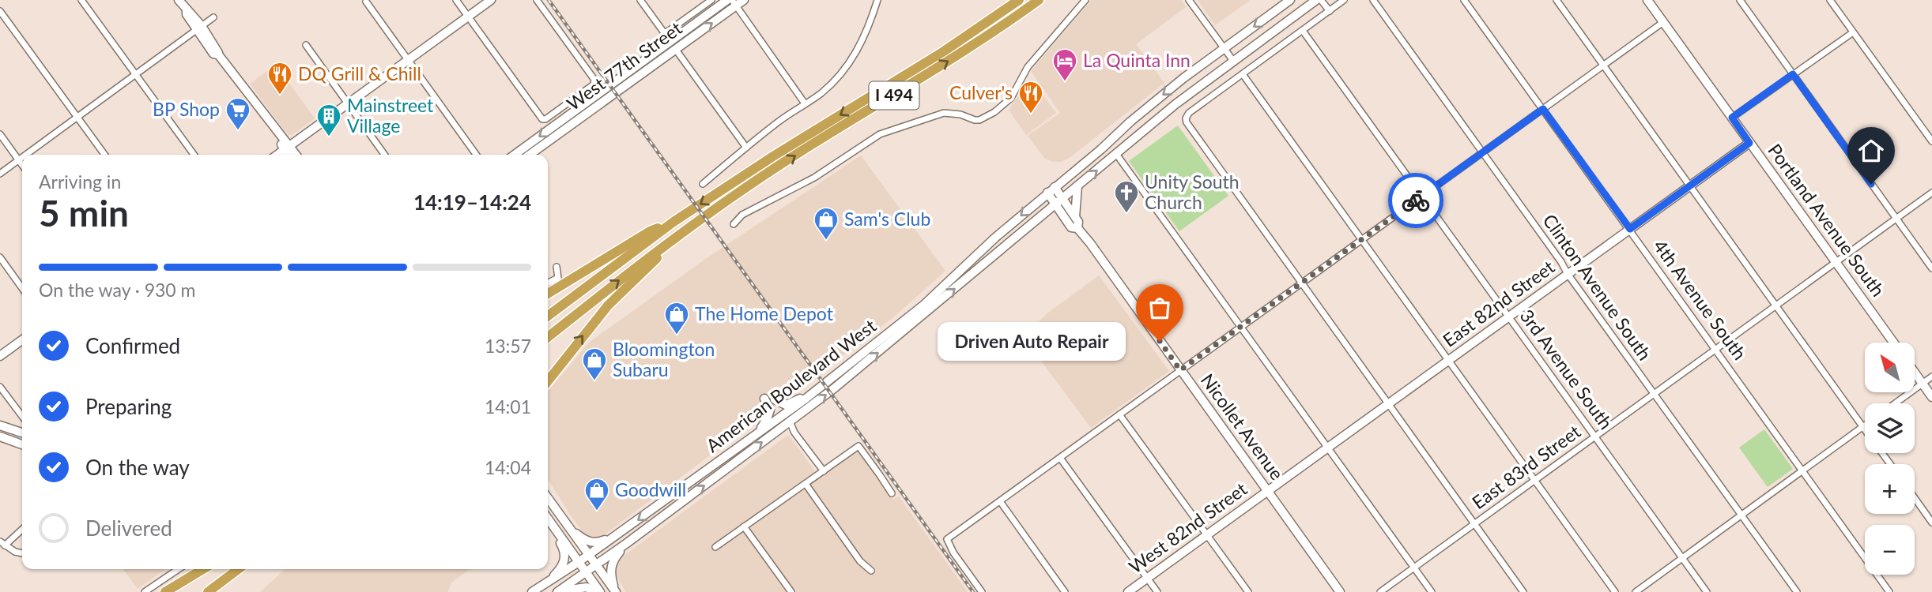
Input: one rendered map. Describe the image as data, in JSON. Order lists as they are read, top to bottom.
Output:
{
  "streets": {
    "highway": ["I 494"],
    "main road": [
      "West 77th Street",
      "Portland Avenue South",
      "East 82nd Street",
      "American Boulevard West",
      "Nicollet Avenue",
      "West 82nd Street"
    ],
    "street": [
      "Clinton Avenue South",
      "4th Avenue South",
      "3rd Avenue South",
      "East 83rd Street"
    ]
  },
  "crossings": [
    ["Portland Avenue South", "East 82nd Street"],
    ["Portland Avenue South", "East 83rd Street"],
    ["Clinton Avenue South", "East 82nd Street"],
    ["Clinton Avenue South", "East 83rd Street"],
    ["4th Avenue South", "East 82nd Street"],
    ["4th Avenue South", "East 83rd Street"],
    ["East 82nd Street", "3rd Avenue South"],
    ["East 82nd Street", "Nicollet Avenue"],
    ["East 82nd Street", "West 82nd Street"],
    ["3rd Avenue South", "East 83rd Street"],
    ["American Boulevard West", "Nicollet Avenue"],
    ["Nicollet Avenue", "West 82nd Street"]
  ],
  "places": {
    "hotel": ["La Quinta Inn"],
    "restaurant": ["DQ Grill & Chill", "Culver's"],
    "supermarket": ["BP Shop"],
    "building": ["Mainstreet Village"],
    "church": ["Unity South Church"],
    "shop": [
      "Sam's Club",
      "The Home Depot",
      "Bloomington Subaru",
      "Goodwill"
    ],
    "other": ["Driven Auto Repair"]
  },
  "north": "top left",
  "page": {
    "heading": ["5 min", "Arriving in", "14:19–14:24"],
    "bar": "On the way · 930 m",
    "list": [
      ["Confirmed", "13:57"],
      ["Preparing", "14:01"],
      ["On the way", "14:04"],
      "Delivered"
    ],
    "bubble": "Driven Auto Repair",
    "map_buttons": ["+", "−"]
  }
}
